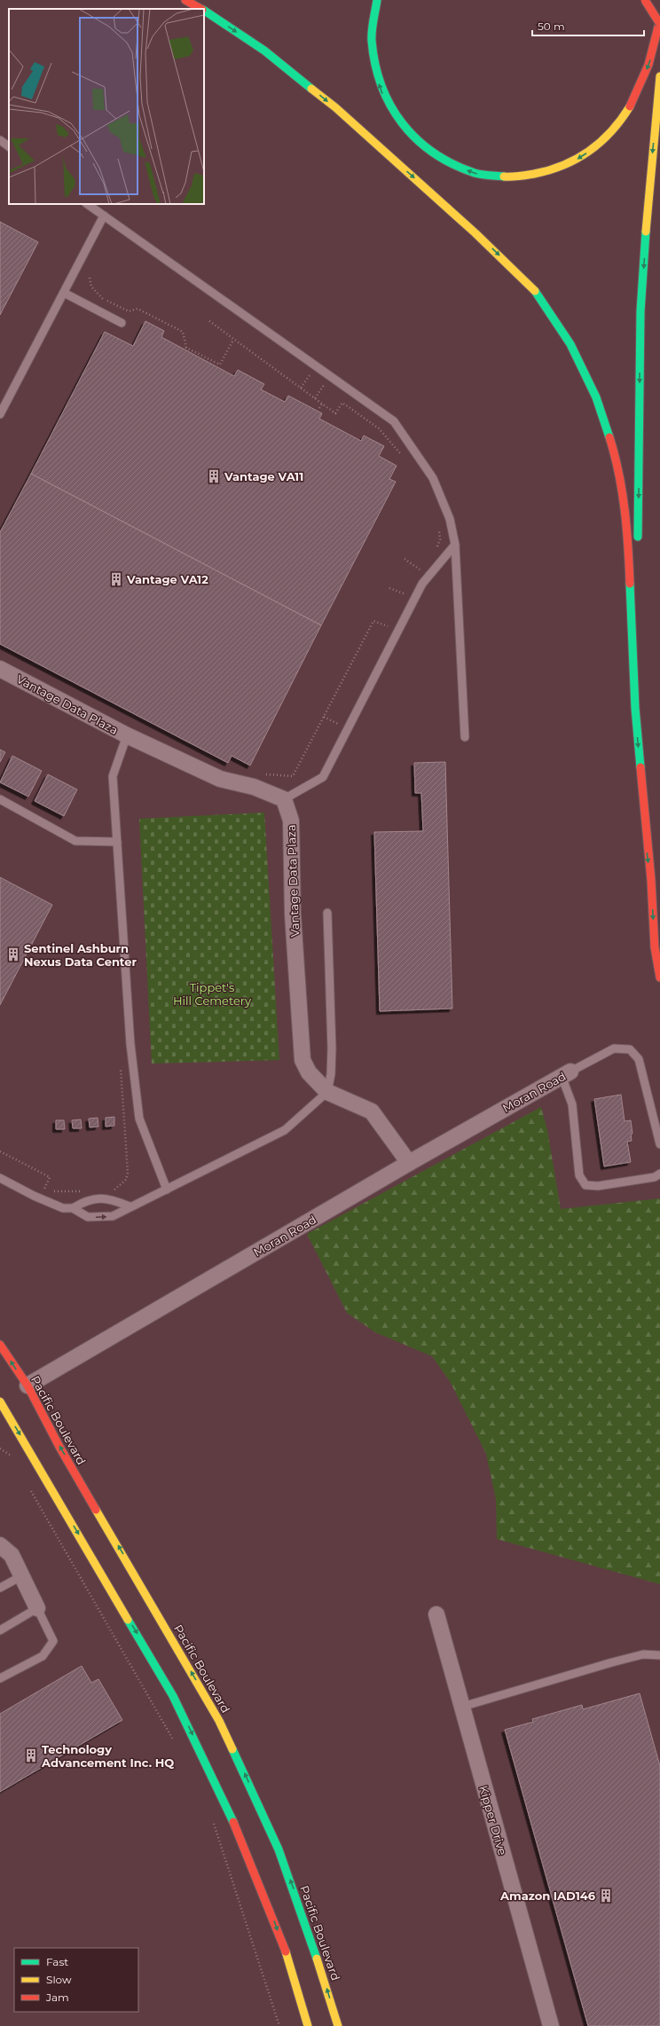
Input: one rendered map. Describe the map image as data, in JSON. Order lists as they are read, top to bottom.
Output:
{
  "streets": {
    "main road": ["Pacific Boulevard"],
    "street": ["Vantage Data Plaza", "Moran Road", "Kipper Drive"]
  },
  "crossings": [
    ["Vantage Data Plaza", "Moran Road"],
    ["Moran Road", "Pacific Boulevard"]
  ],
  "parks": ["Tippet's Hill Cemetery"],
  "places": {
    "building": [
      "Vantage VA11",
      "Vantage VA12",
      "Sentinel Ashburn Nexus Data Center",
      "Technology Advancement Inc. HQ",
      "Amazon IAD146"
    ]
  },
  "legend": ["Fast", "Slow", "Jam"],
  "scale_bar": "50 m"
}
